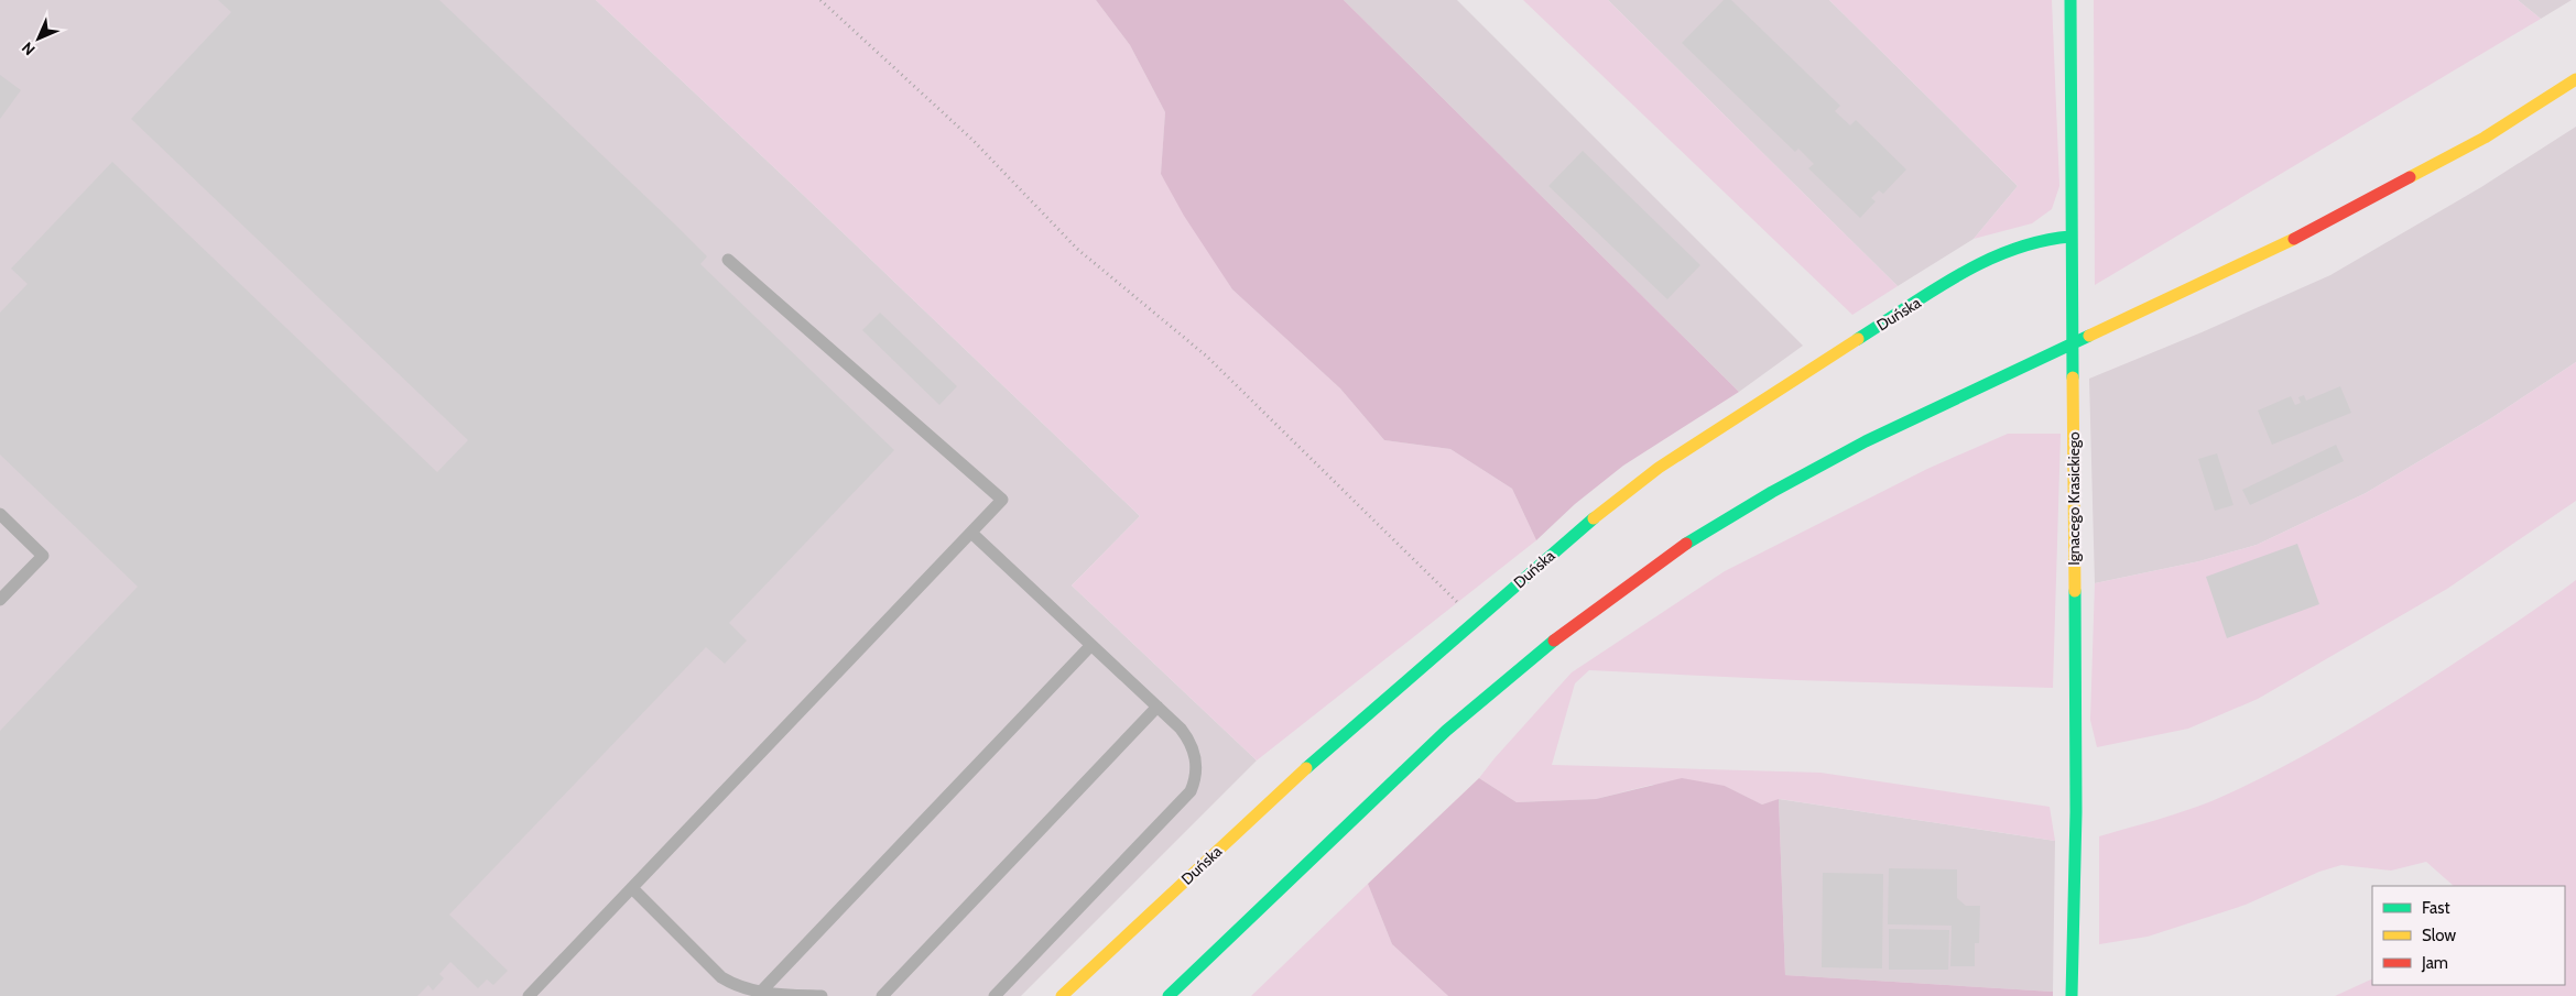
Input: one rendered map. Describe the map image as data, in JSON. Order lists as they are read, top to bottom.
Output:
{
  "streets": {
    "street": ["Duńska", "Ignacego Krasickiego"]
  },
  "crossings": [
    ["Duńska", "Ignacego Krasickiego"]
  ],
  "legend": ["Fast", "Slow", "Jam"],
  "north": "bottom left"
}
